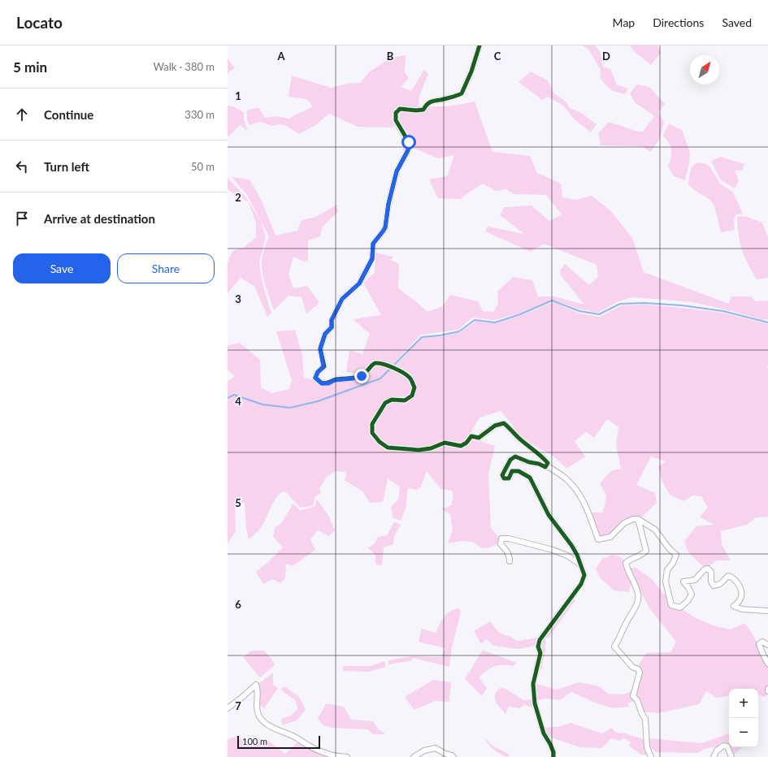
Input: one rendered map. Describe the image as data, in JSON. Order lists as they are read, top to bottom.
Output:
{
  "scale_bar": "100 m",
  "north": "top right",
  "page": {
    "header": "Locato",
    "nav": ["Map", "Directions", "Saved"],
    "heading": ["5 min", "Walk · 380 m"],
    "list": [
      ["Continue", "330 m"],
      ["Turn left", "50 m"],
      "Arrive at destination"
    ],
    "buttons": ["Save", "Share"],
    "map_buttons": ["+", "−"],
    "scale": "100 m"
  },
  "grid": {
    "columns": [
      "A",
      "B",
      "C",
      "D"
    ],
    "rows": [
      "1",
      "2",
      "3",
      "4",
      "5",
      "6",
      "7"
    ]
  }
}
